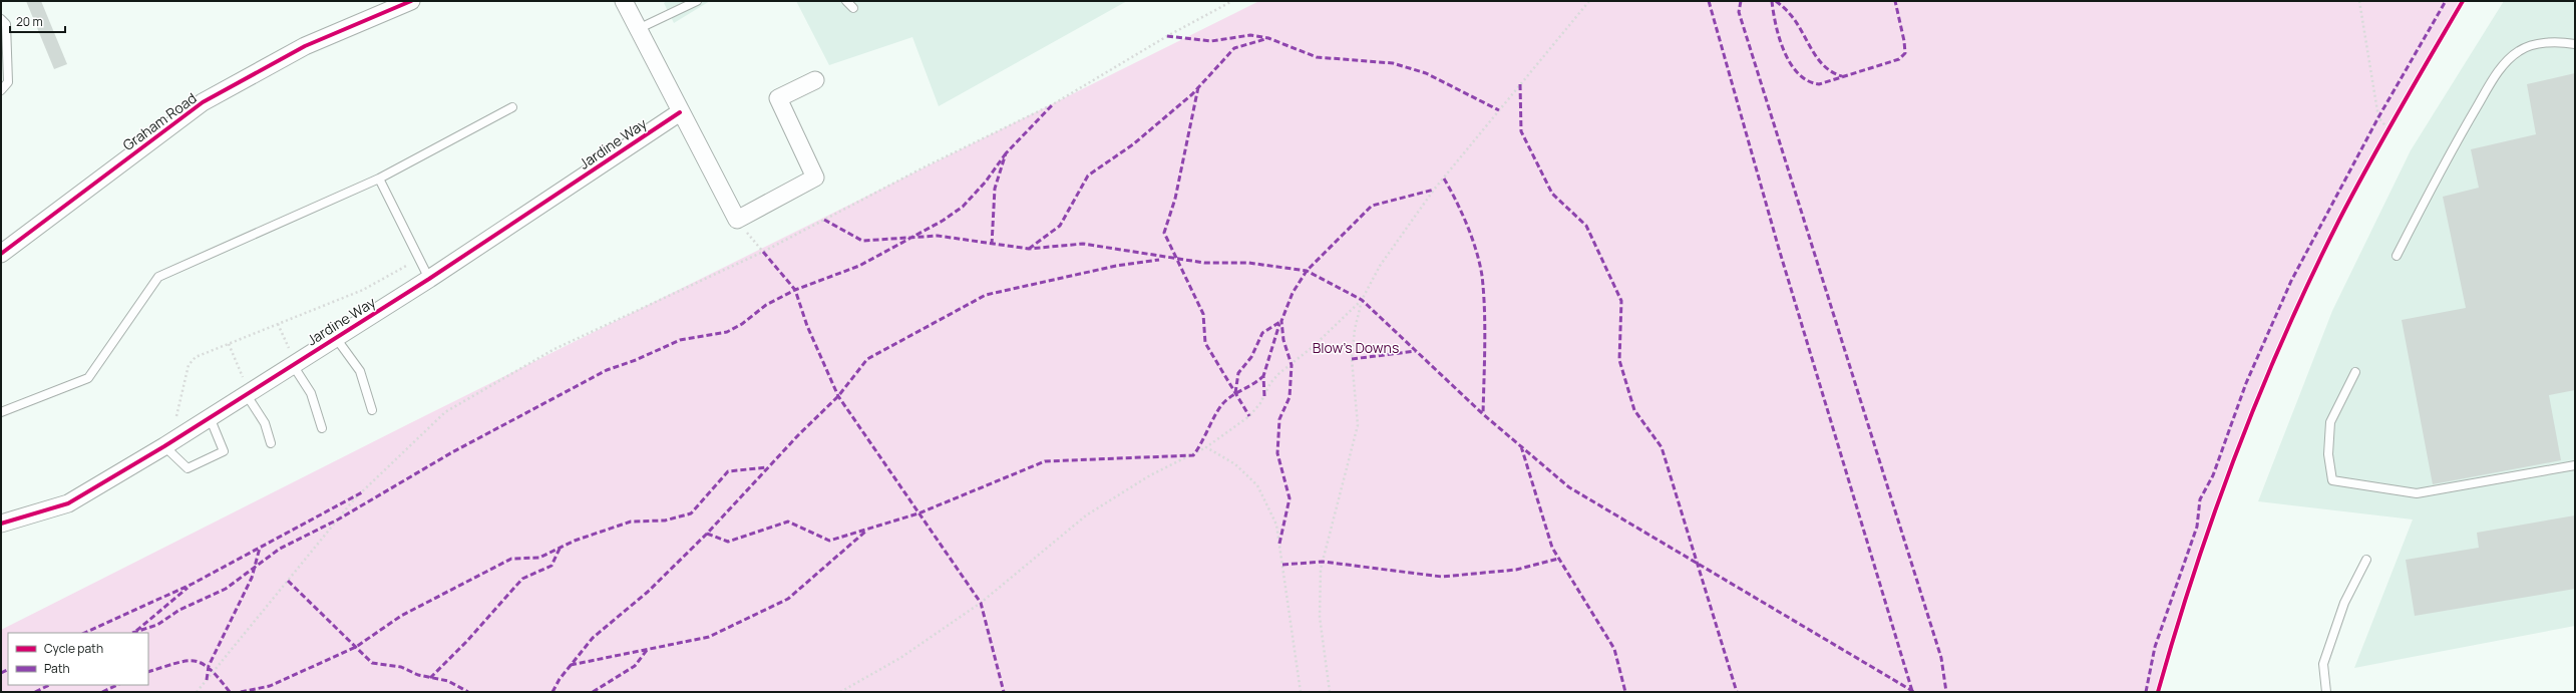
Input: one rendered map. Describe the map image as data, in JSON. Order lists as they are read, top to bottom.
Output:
{
  "streets": {
    "street": ["Graham Road", "Jardine Way"]
  },
  "parks": ["Blow's Downs"],
  "legend": ["Cycle path", "Path"],
  "scale_bar": "20 m"
}
